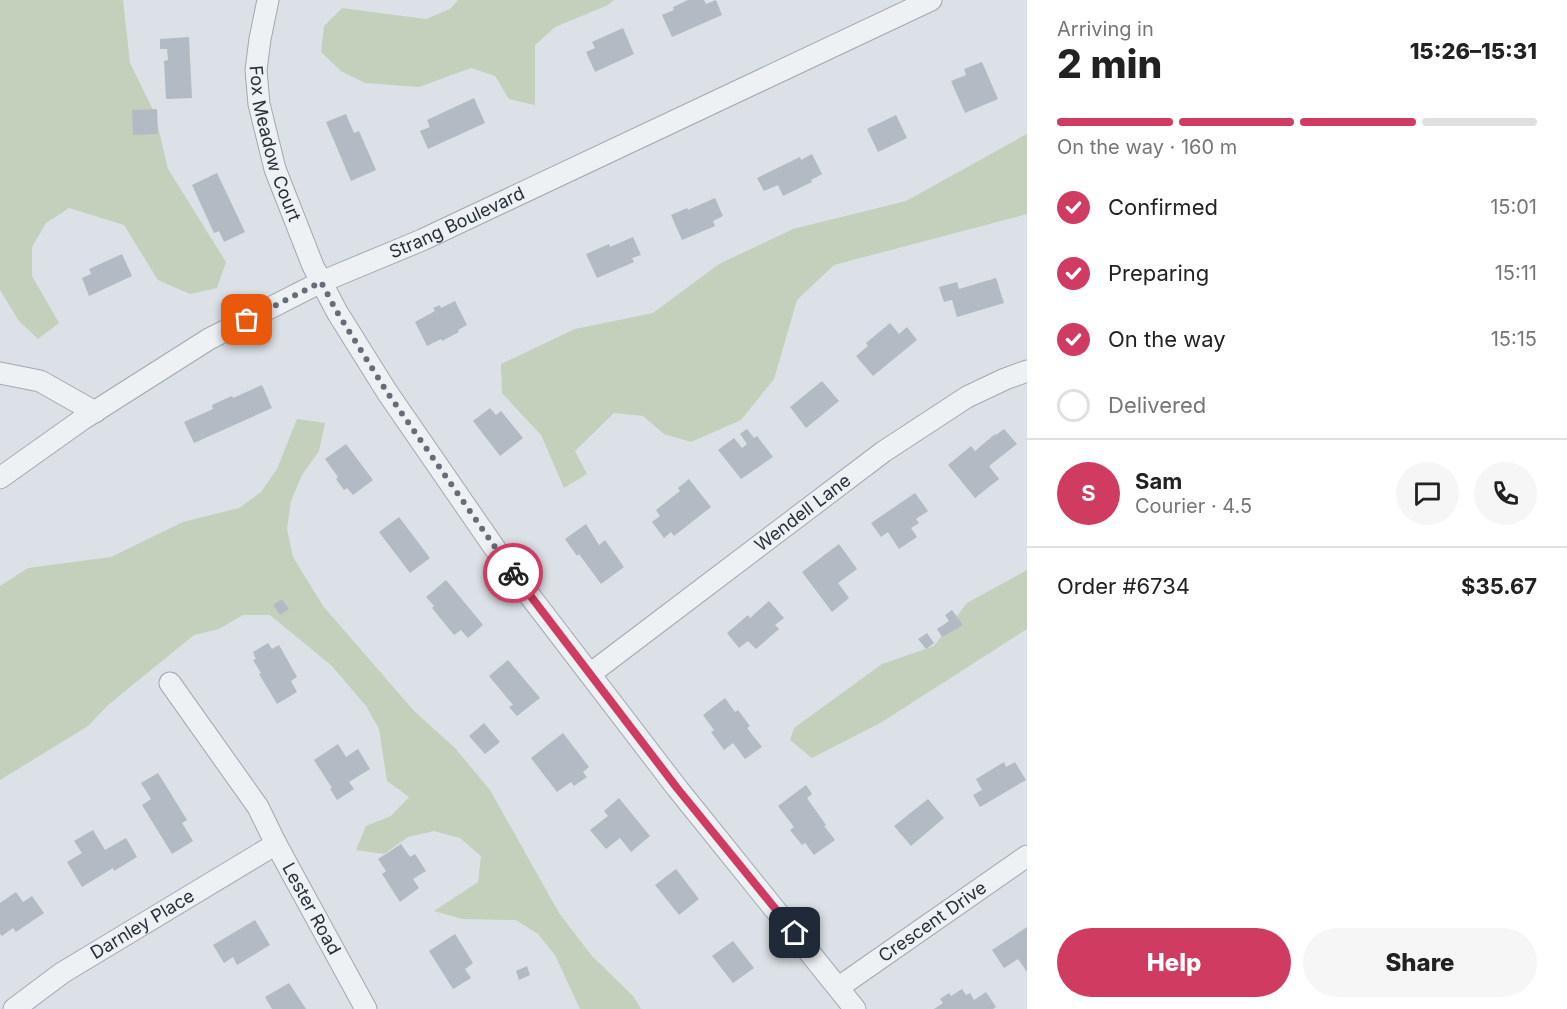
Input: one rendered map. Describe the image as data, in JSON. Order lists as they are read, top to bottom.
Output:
{
  "streets": {
    "street": [
      "Fox Meadow Court",
      "Strang Boulevard",
      "Wendell Lane",
      "Lester Road",
      "Crescent Drive",
      "Darnley Place"
    ]
  },
  "crossings": [
    ["Fox Meadow Court", "Strang Boulevard"],
    ["Fox Meadow Court", "Wendell Lane"],
    ["Fox Meadow Court", "Crescent Drive"],
    ["Lester Road", "Darnley Place"]
  ],
  "page": {
    "heading": ["2 min", "Arriving in", "15:26–15:31"],
    "panel": [
      "Sam",
      "Courier · 4.5",
      "Order #6734",
      "$35.67"
    ],
    "bar": "On the way · 160 m",
    "list": [
      ["Confirmed", "15:01"],
      ["Preparing", "15:11"],
      ["On the way", "15:15"],
      "Delivered"
    ],
    "round": "S",
    "buttons": ["Help", "Share"]
  }
}
